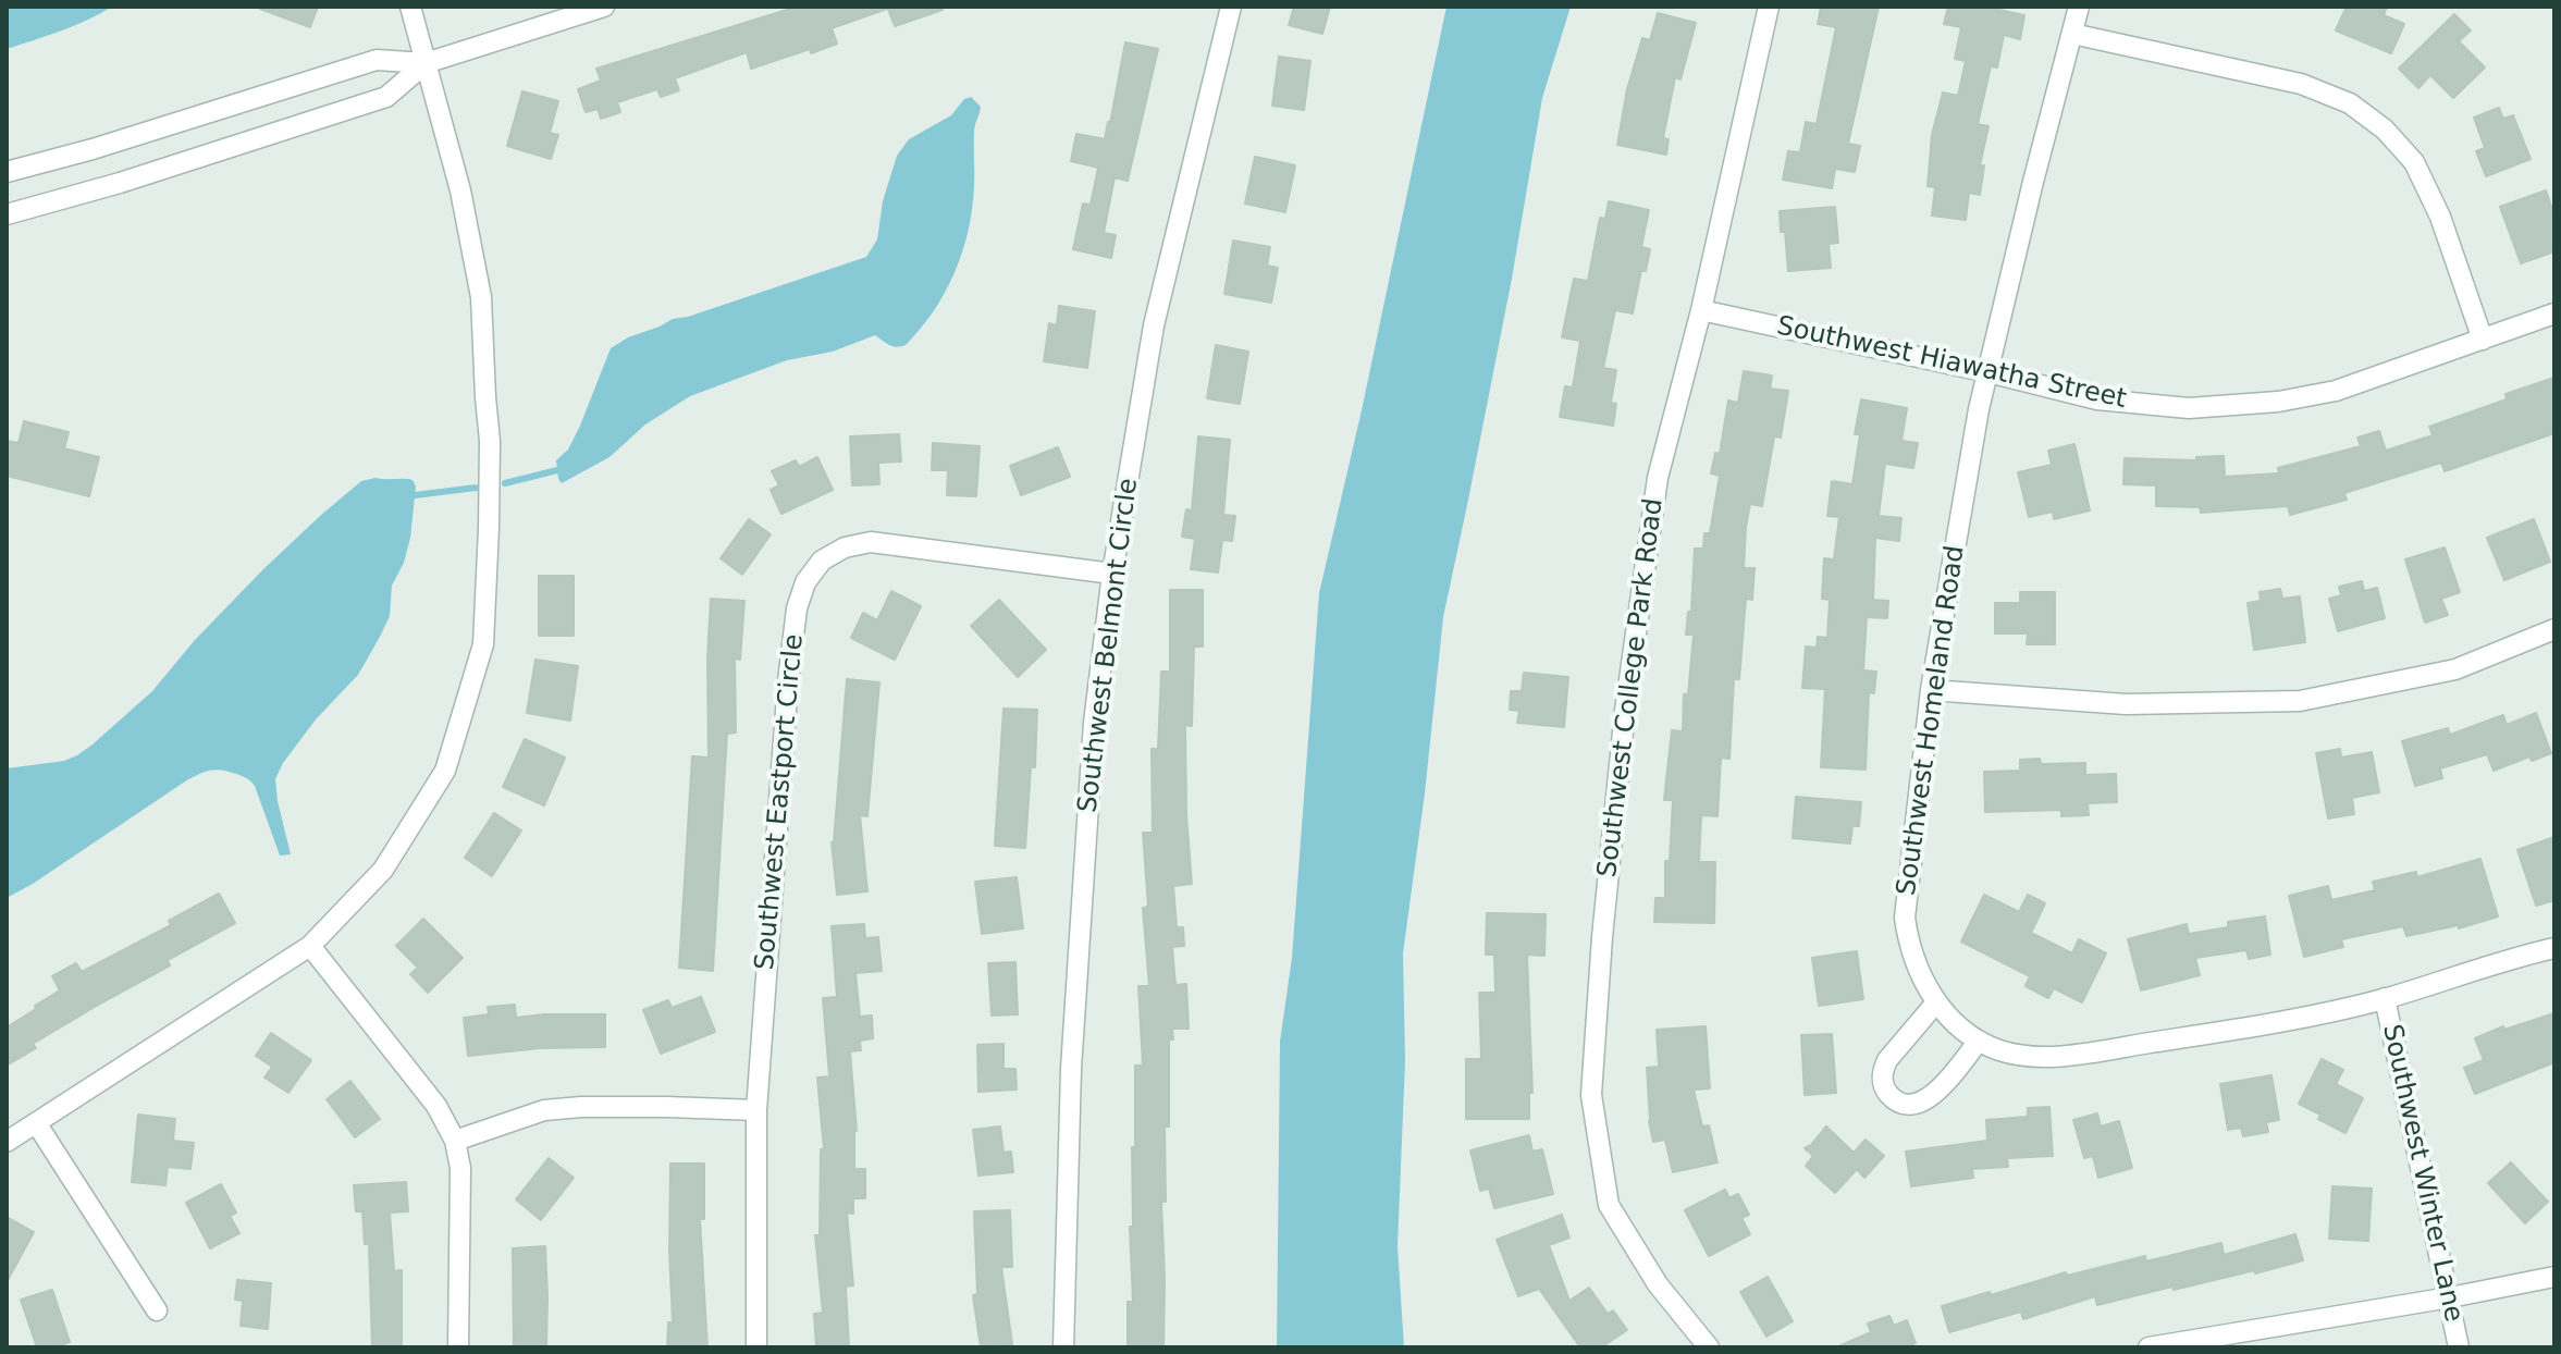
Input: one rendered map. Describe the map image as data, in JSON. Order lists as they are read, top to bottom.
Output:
{
  "streets": {
    "street": [
      "Southwest Hiawatha Street",
      "Southwest Belmont Circle",
      "Southwest College Park Road",
      "Southwest Homeland Road",
      "Southwest Eastport Circle",
      "Southwest Winter Lane"
    ]
  },
  "crossings": [
    ["Southwest Hiawatha Street", "Southwest College Park Road"],
    ["Southwest Hiawatha Street", "Southwest Homeland Road"],
    ["Southwest Belmont Circle", "Southwest Eastport Circle"],
    ["Southwest Homeland Road", "Southwest Winter Lane"]
  ]
}
